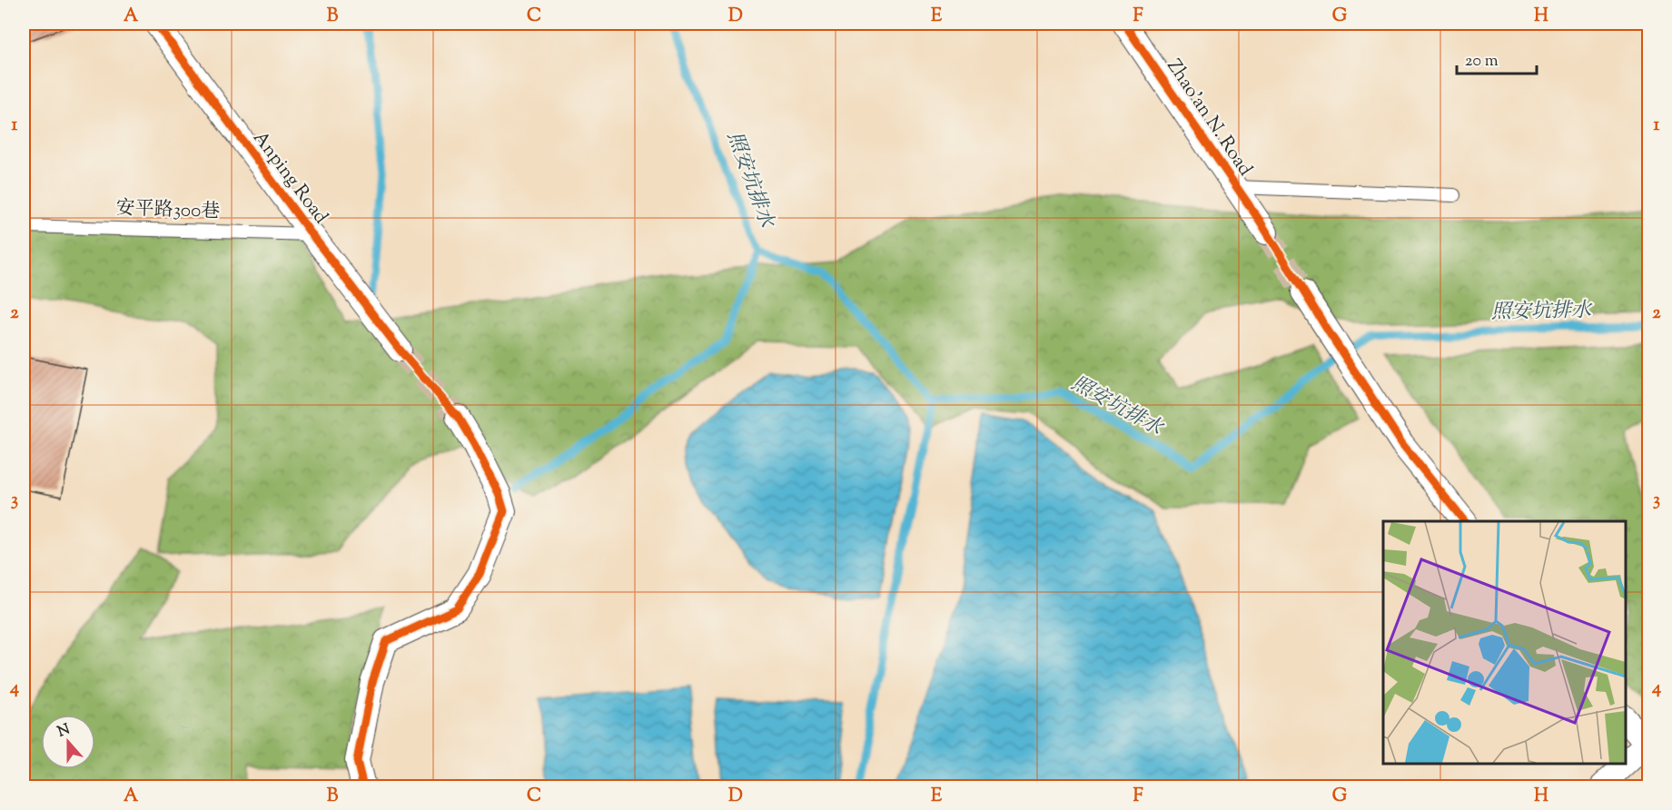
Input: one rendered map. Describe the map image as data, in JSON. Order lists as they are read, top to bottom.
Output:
{
  "streets": {
    "street": ["Zhao'an N. Road", "Anping Road"],
    "lane": ["安平路300巷"]
  },
  "crossings": [
    ["Anping Road", "安平路300巷"]
  ],
  "water": ["照安坑排水"],
  "scale_bar": "20 m",
  "north": "top",
  "grid": {
    "columns": [
      "A",
      "B",
      "C",
      "D",
      "E",
      "F",
      "G",
      "H"
    ],
    "rows": [
      "1",
      "2",
      "3",
      "4"
    ]
  }
}
